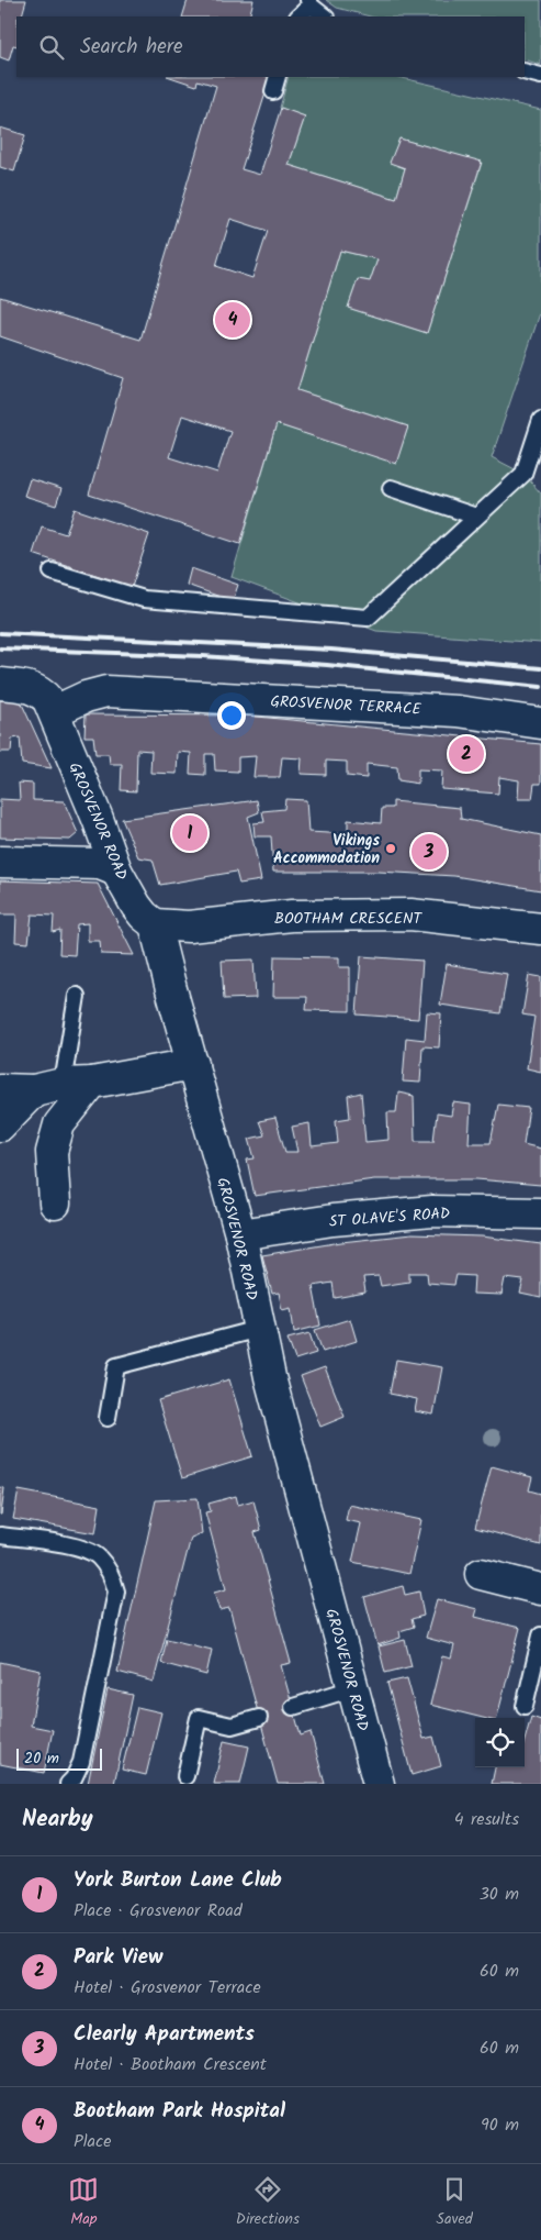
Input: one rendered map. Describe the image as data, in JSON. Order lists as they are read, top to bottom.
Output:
{
  "streets": {
    "street": [
      "GROSVENOR TERRACE",
      "GROSVENOR ROAD",
      "BOOTHAM CRESCENT",
      "ST OLAVE'S ROAD"
    ]
  },
  "crossings": [
    ["GROSVENOR TERRACE", "GROSVENOR ROAD"],
    ["GROSVENOR ROAD", "BOOTHAM CRESCENT"],
    ["GROSVENOR ROAD", "ST OLAVE'S ROAD"]
  ],
  "places": ["Vikings Accommodation"],
  "scale_bar": "20 m",
  "page": {
    "search": "Search here",
    "pins": [
      "4",
      "2",
      "1",
      "3"
    ],
    "scale": "20 m",
    "heading": ["Nearby", "4 results"],
    "list": [
      {
        "mark": "1",
        "name": "York Burton Lane Club",
        "note": "Place · Grosvenor Road",
        "value": "30 m"
      },
      {
        "mark": "2",
        "name": "Park View",
        "note": "Hotel · Grosvenor Terrace",
        "value": "60 m"
      },
      {
        "mark": "3",
        "name": "Clearly Apartments",
        "note": "Hotel · Bootham Crescent",
        "value": "60 m"
      },
      {
        "mark": "4",
        "name": "Bootham Park Hospital",
        "note": "Place",
        "value": "90 m"
      }
    ],
    "nav": ["Map", "Directions", "Saved"]
  }
}
